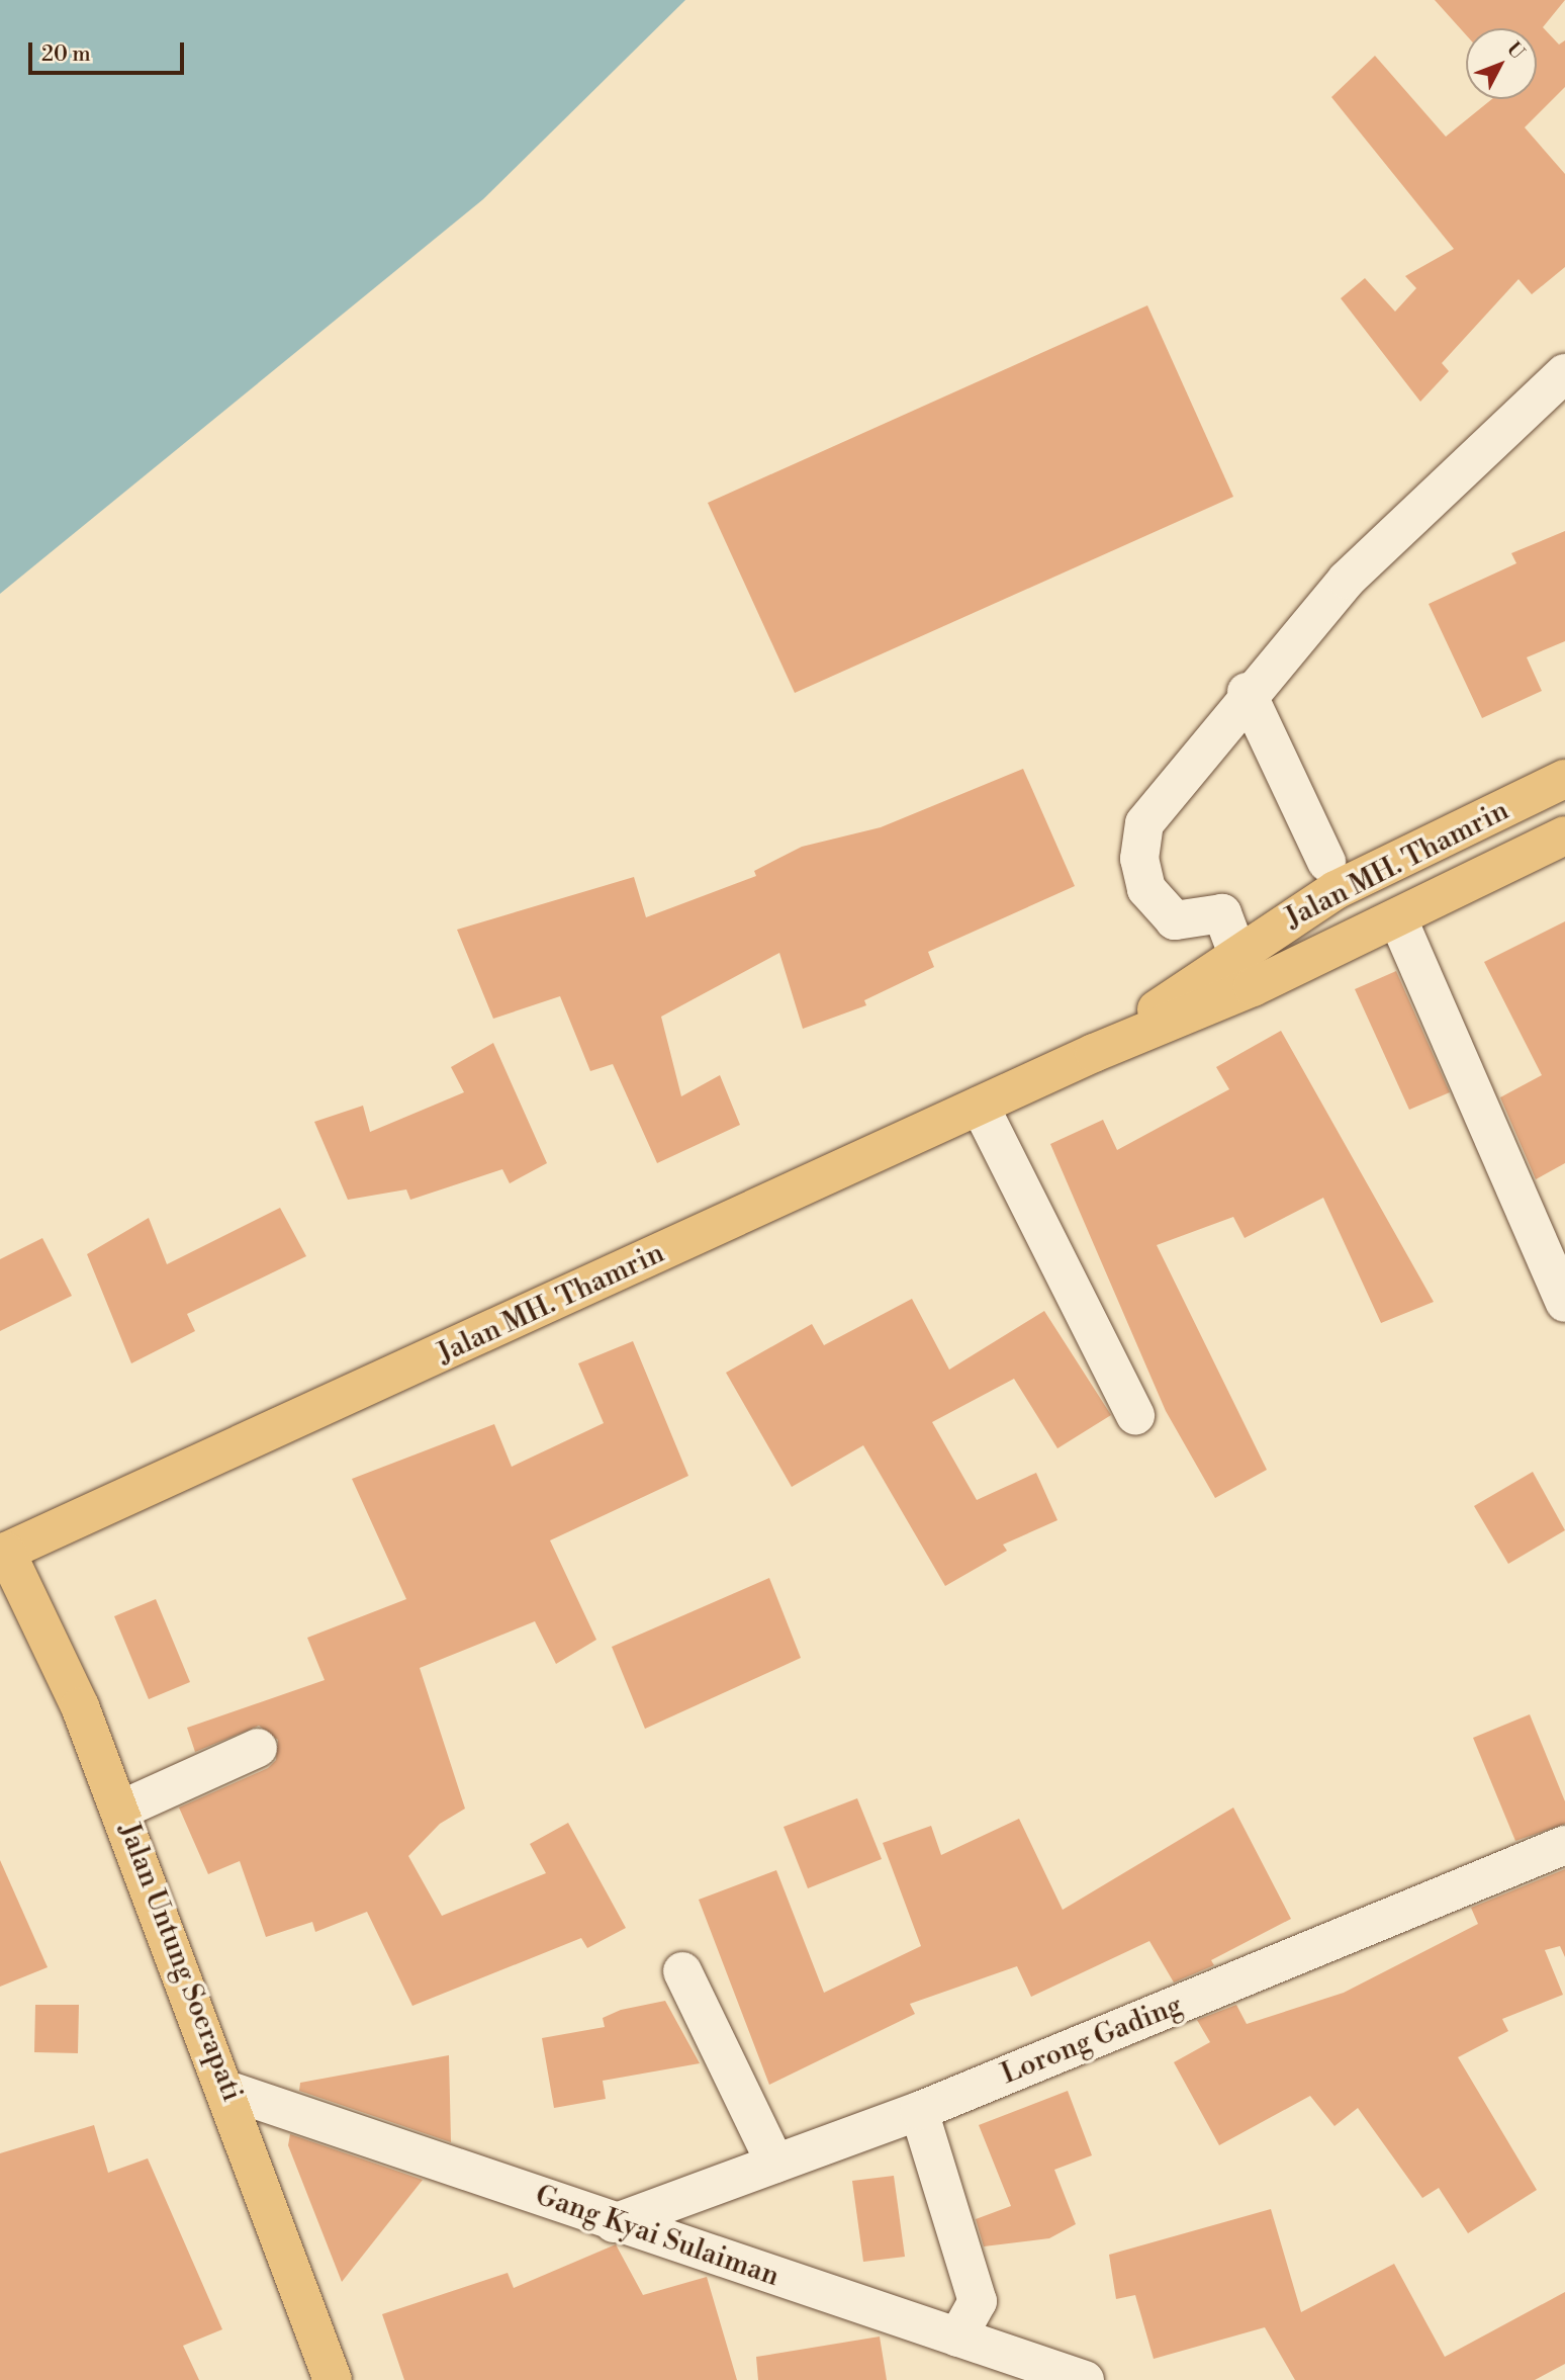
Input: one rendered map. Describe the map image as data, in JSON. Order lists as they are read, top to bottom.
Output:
{
  "streets": {
    "main road": ["Jalan MH. Thamrin", "Jalan Untung Soerapati"],
    "street": ["Lorong Gading", "Gang Kyai Sulaiman"]
  },
  "crossings": [
    ["Jalan MH. Thamrin", "Jalan Untung Soerapati"],
    ["Jalan Untung Soerapati", "Gang Kyai Sulaiman"],
    ["Lorong Gading", "Gang Kyai Sulaiman"]
  ],
  "scale_bar": "20 m",
  "north": "top right"
}
